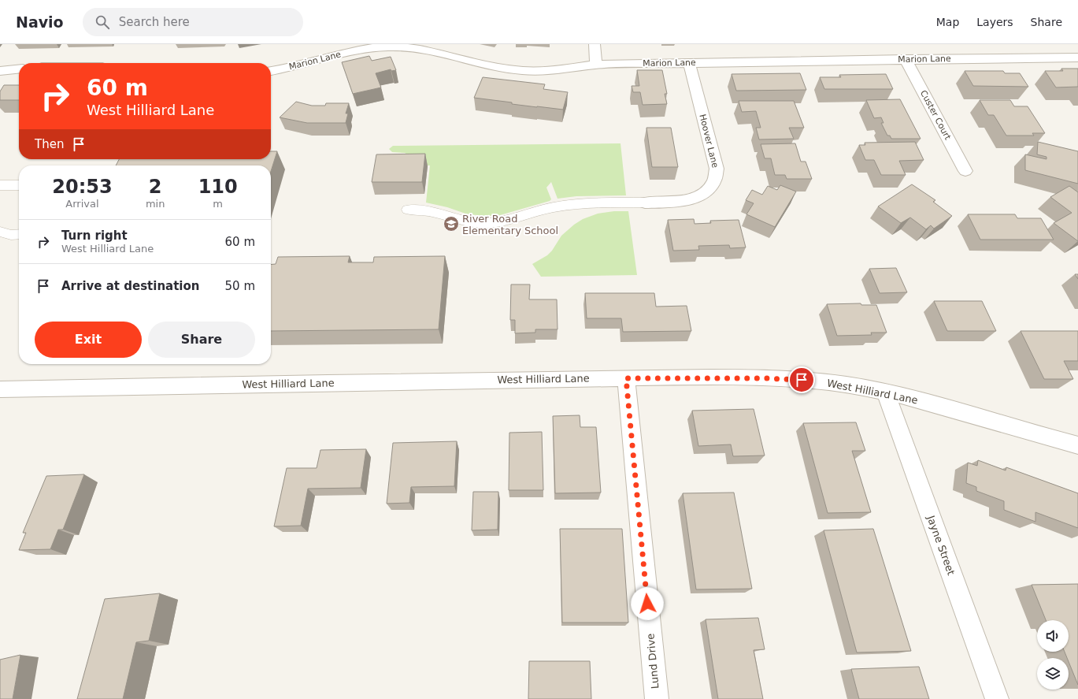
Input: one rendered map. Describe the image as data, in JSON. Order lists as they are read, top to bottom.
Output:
{
  "streets": {
    "street": [
      "Marion Lane",
      "Custer Court",
      "Hoover Lane",
      "West Hilliard Lane",
      "Jayne Street",
      "Lund Drive"
    ]
  },
  "crossings": [
    ["Marion Lane", "Custer Court"],
    ["Marion Lane", "Hoover Lane"],
    ["West Hilliard Lane", "Jayne Street"],
    ["West Hilliard Lane", "Lund Drive"]
  ],
  "places": {
    "school or university": ["River Road Elementary School"]
  },
  "page": {
    "header": "Navio",
    "search": "Search here",
    "nav": ["Map", "Layers", "Share"],
    "turn": ["60 m", "West Hilliard Lane"],
    "then": "Then",
    "eta": [
      "20:53",
      "Arrival",
      "2",
      "min",
      "110",
      "m"
    ],
    "list": [
      {
        "name": "Turn right",
        "note": "West Hilliard Lane",
        "value": "60 m"
      },
      {
        "name": "Arrive at destination",
        "value": "50 m"
      }
    ],
    "buttons": ["Exit", "Share"]
  }
}
